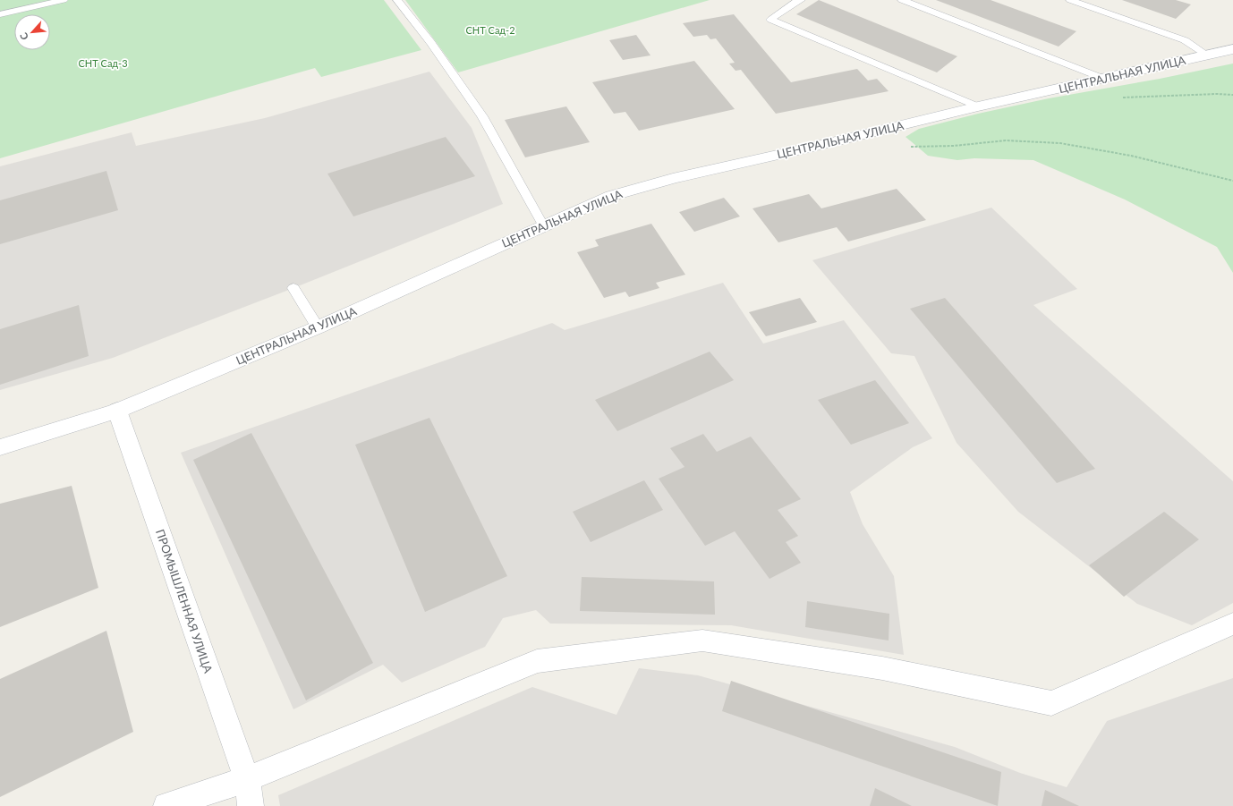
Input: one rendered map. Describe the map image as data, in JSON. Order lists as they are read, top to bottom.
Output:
{
  "streets": {
    "street": ["ЦЕНТРАЛЬНАЯ УЛИЦА", "ПРОМЫШЛЕННАЯ УЛИЦА"]
  },
  "crossings": [
    ["ЦЕНТРАЛЬНАЯ УЛИЦА", "ПРОМЫШЛЕННАЯ УЛИЦА"]
  ],
  "parks": ["СНТ Сад-2", "СНТ Сад-3"],
  "north": "bottom left"
}
